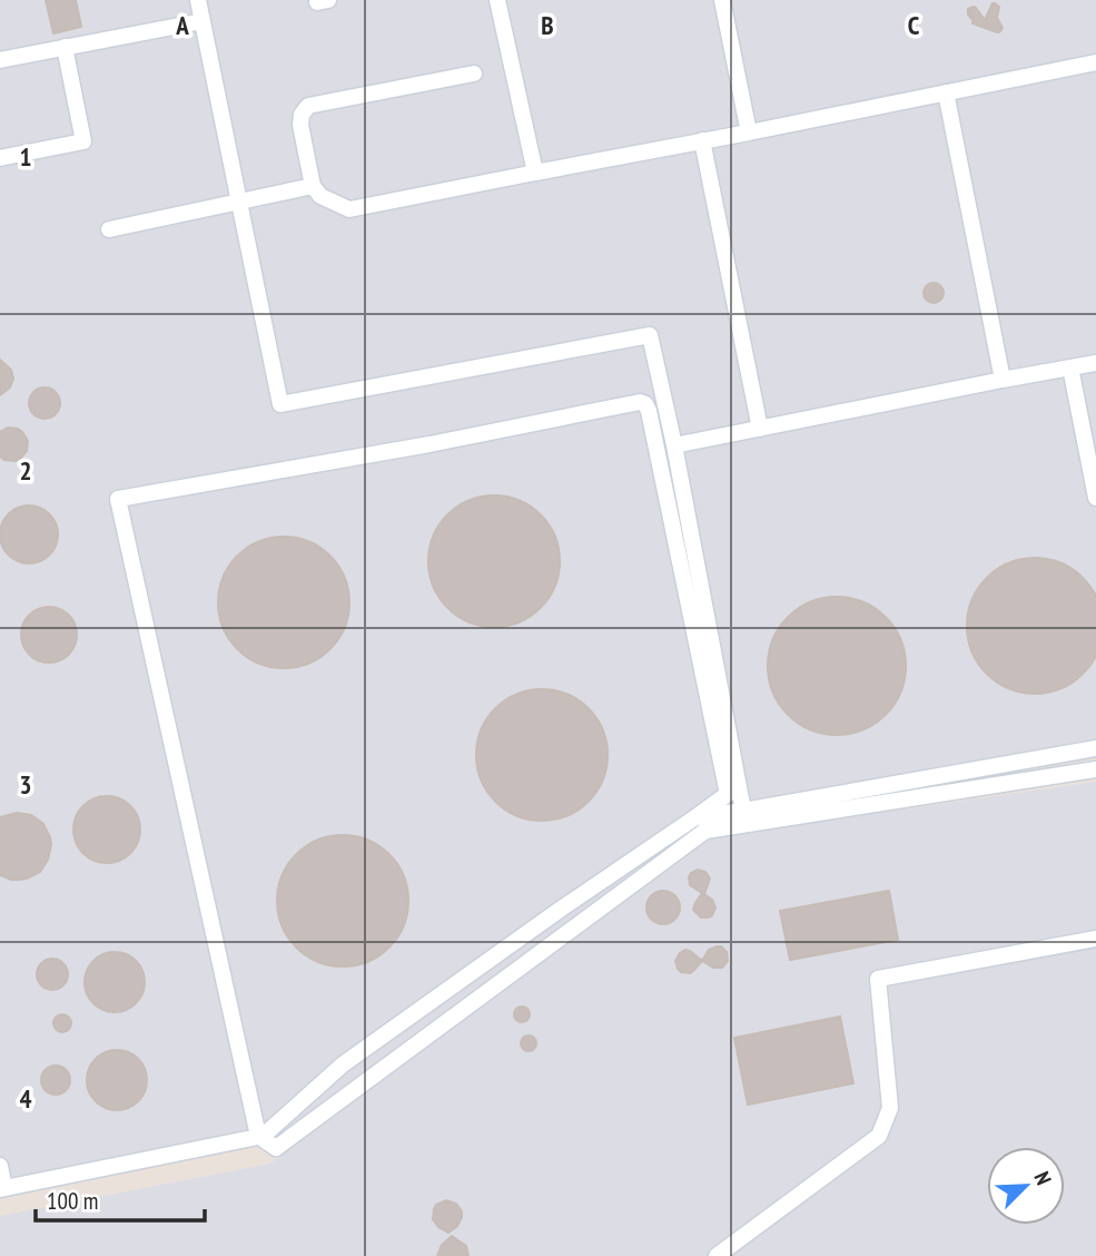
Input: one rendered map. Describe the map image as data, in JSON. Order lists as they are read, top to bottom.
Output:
{
  "scale_bar": "100 m",
  "north": "top right",
  "grid": {
    "columns": ["A", "B", "C"],
    "rows": [
      "1",
      "2",
      "3",
      "4"
    ]
  }
}
